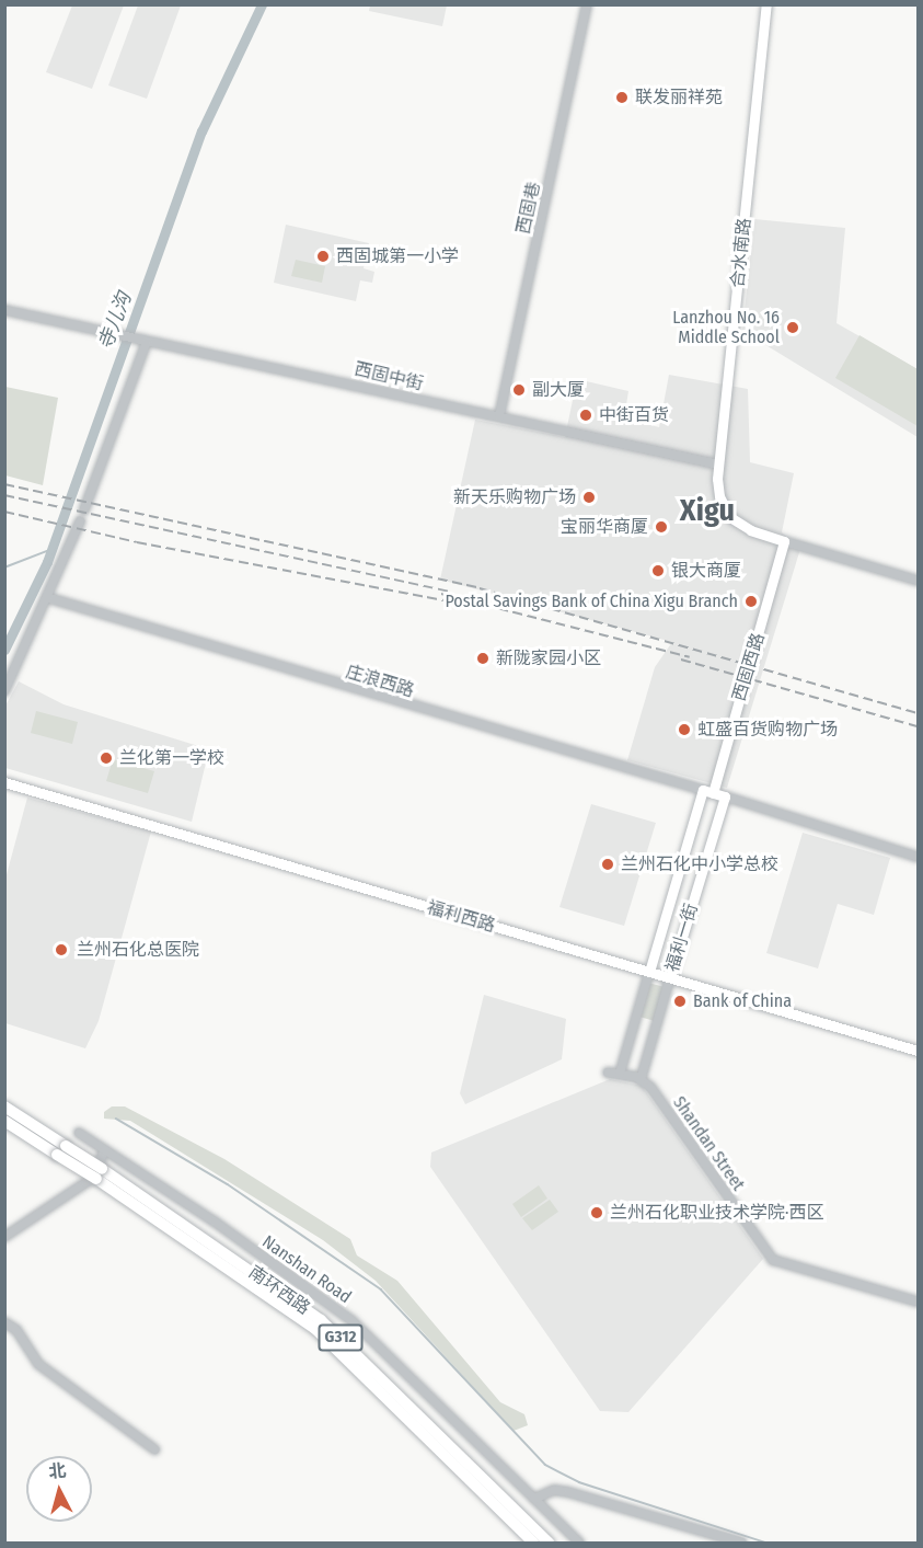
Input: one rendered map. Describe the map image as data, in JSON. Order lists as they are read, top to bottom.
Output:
{
  "streets": {
    "highway": ["南环西路", "G312"],
    "main road": [
      "合水南路",
      "西固西路",
      "福利西路",
      "福利一街"
    ],
    "street": [
      "西固巷",
      "西固中街",
      "庄浪西路",
      "Shandan Street",
      "Nanshan Road"
    ]
  },
  "crossings": [
    ["西固巷", "西固中街"],
    ["合水南路", "西固中街"],
    ["合水南路", "西固西路"],
    ["西固西路", "庄浪西路"],
    ["西固西路", "福利一街"],
    ["庄浪西路", "福利一街"],
    ["福利西路", "福利一街"],
    ["福利一街", "Shandan Street"]
  ],
  "districts": ["Xigu"],
  "water": ["寺儿沟"],
  "places": [
    "联发丽祥苑",
    "西固城第一小学",
    "Lanzhou No. 16 Middle School",
    "副大厦",
    "中街百货",
    "新天乐购物广场",
    "宝丽华商厦",
    "银大商厦",
    "Postal Savings Bank of China Xigu Branch",
    "新陇家园小区",
    "虹盛百货购物广场",
    "兰化第一学校",
    "兰州石化中小学总校",
    "兰州石化总医院",
    "Bank of China",
    "兰州石化职业技术学院·西区"
  ],
  "north": "top"
}
